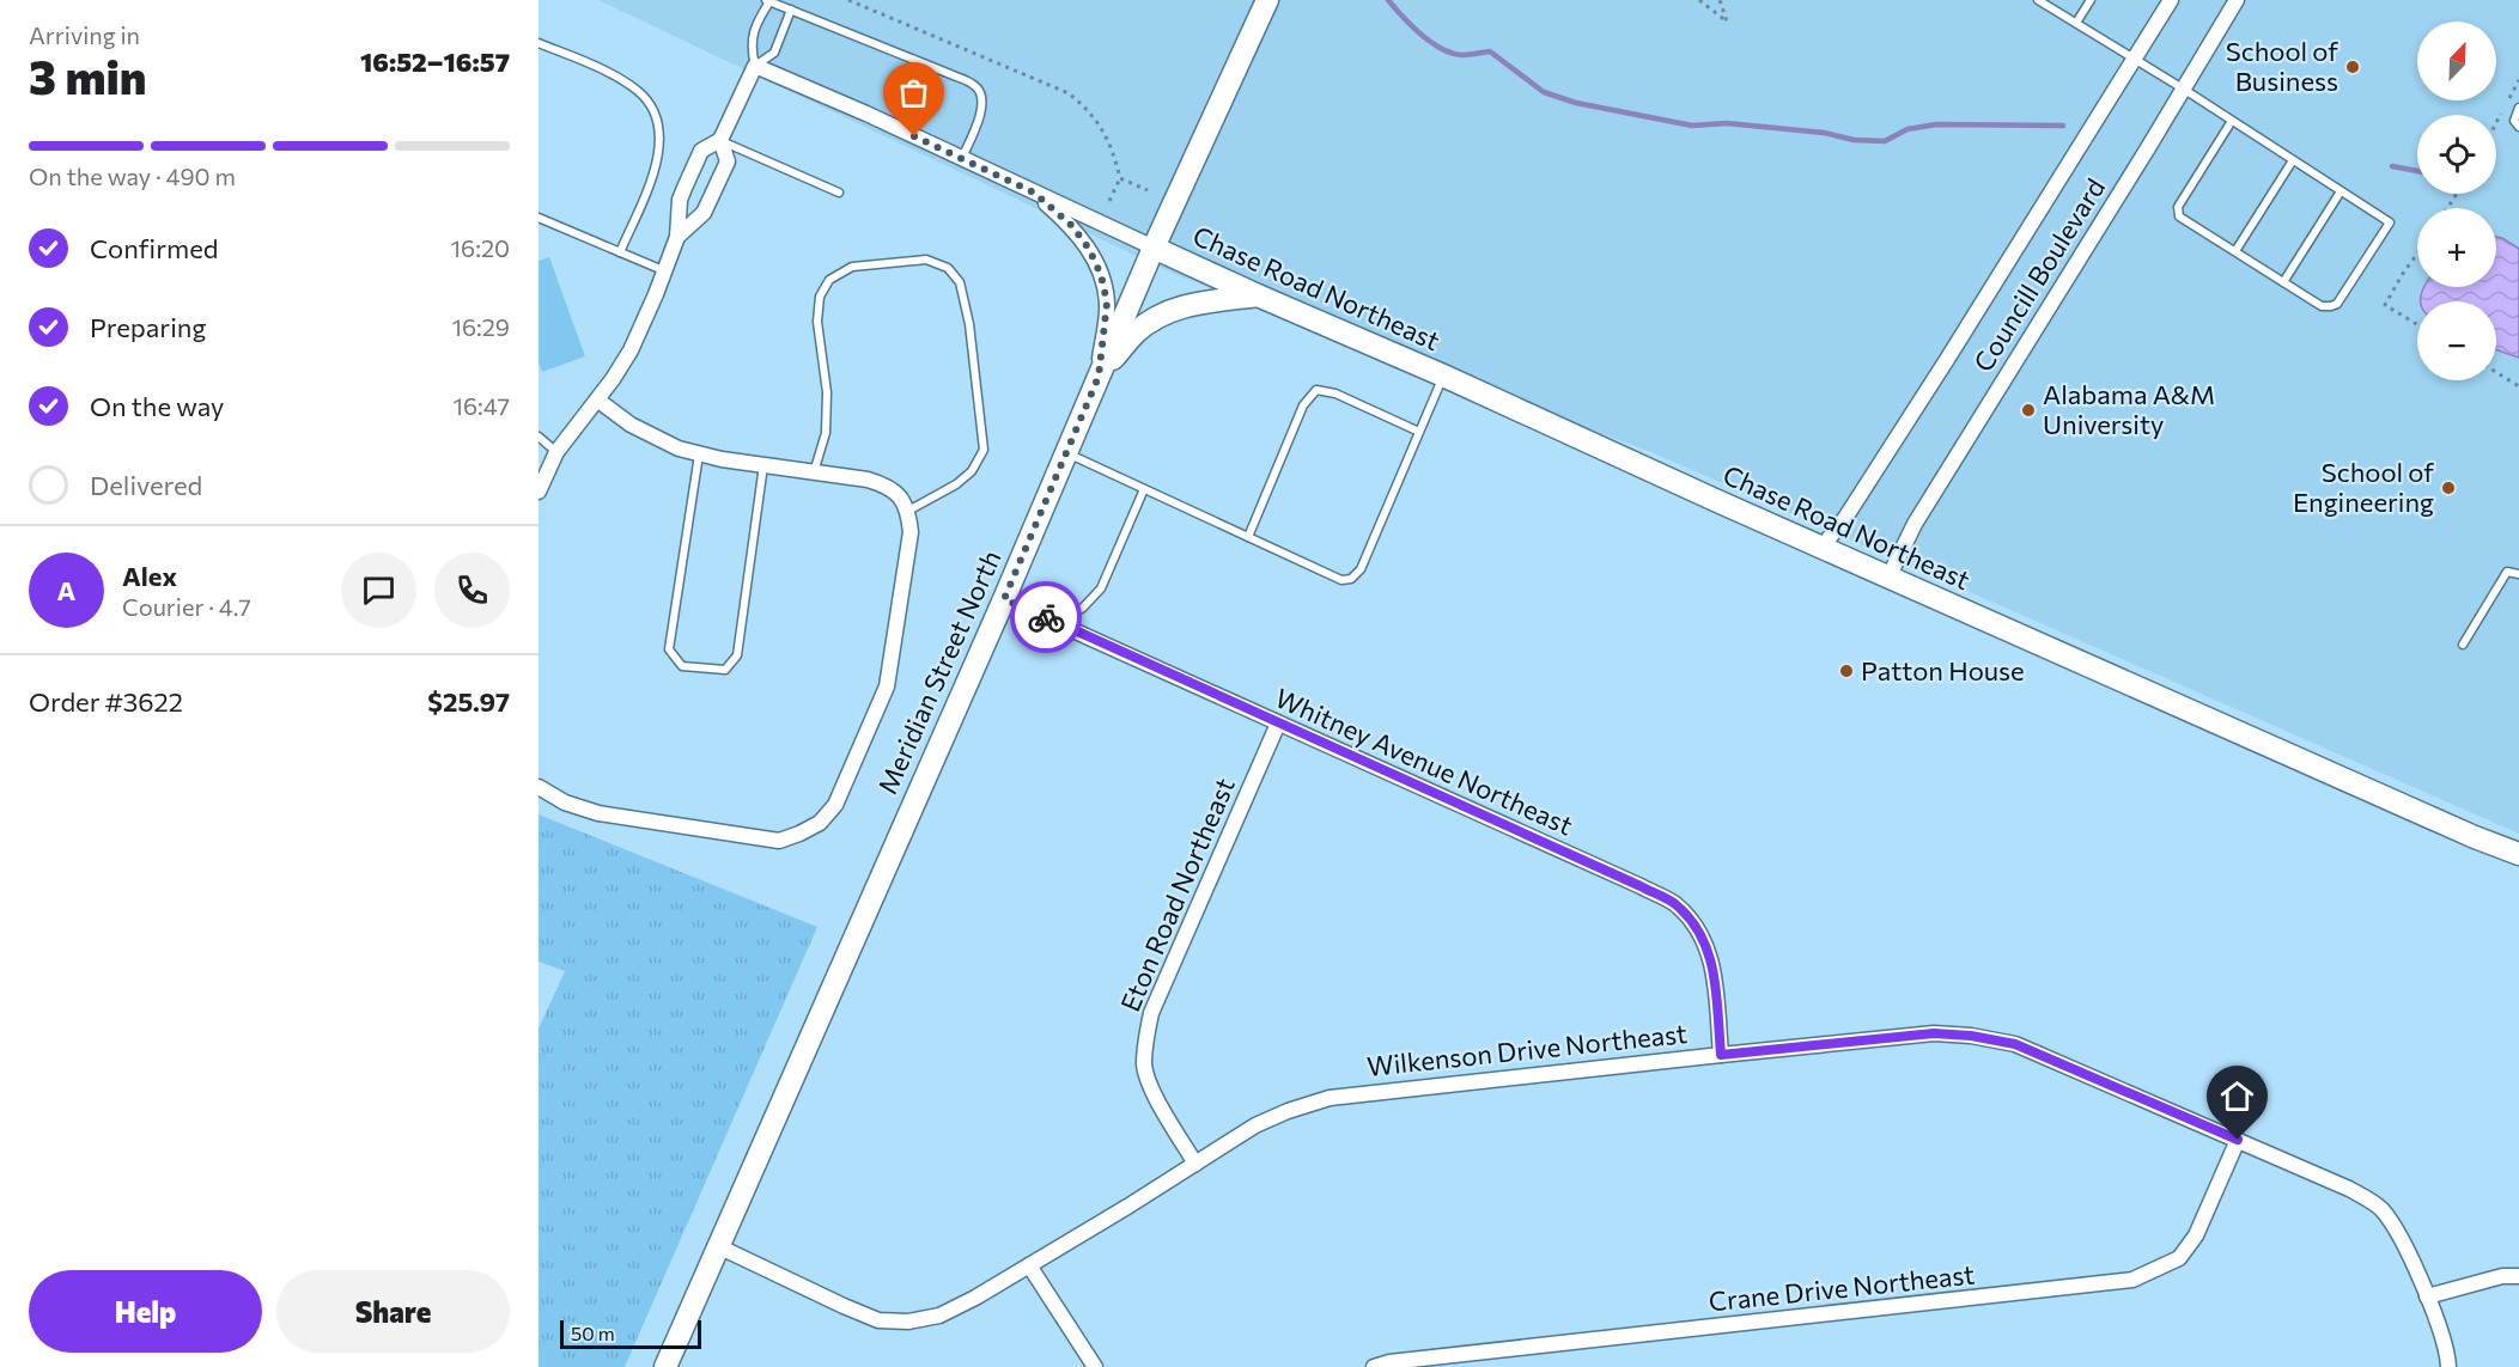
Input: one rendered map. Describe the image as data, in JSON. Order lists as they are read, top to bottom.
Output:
{
  "streets": {
    "street": [
      "Councill Boulevard",
      "Chase Road Northeast",
      "Meridian Street North",
      "Whitney Avenue Northeast",
      "Eton Road Northeast",
      "Wilkenson Drive Northeast",
      "Crane Drive Northeast"
    ]
  },
  "crossings": [
    ["Councill Boulevard", "Chase Road Northeast"],
    ["Chase Road Northeast", "Meridian Street North"],
    ["Meridian Street North", "Whitney Avenue Northeast"],
    ["Meridian Street North", "Wilkenson Drive Northeast"],
    ["Whitney Avenue Northeast", "Eton Road Northeast"],
    ["Whitney Avenue Northeast", "Wilkenson Drive Northeast"],
    ["Eton Road Northeast", "Wilkenson Drive Northeast"],
    ["Wilkenson Drive Northeast", "Crane Drive Northeast"]
  ],
  "places": [
    "School of Business",
    "Alabama A&M University",
    "School of Engineering",
    "Patton House"
  ],
  "scale_bar": "50 m",
  "north": "top right",
  "page": {
    "heading": ["3 min", "Arriving in", "16:52–16:57"],
    "panel": [
      "Alex",
      "Courier · 4.7",
      "Order #3622",
      "$25.97"
    ],
    "map_buttons": ["+", "−"],
    "bar": "On the way · 490 m",
    "list": [
      ["Confirmed", "16:20"],
      ["Preparing", "16:29"],
      ["On the way", "16:47"],
      "Delivered"
    ],
    "round": "A",
    "buttons": ["Help", "Share"],
    "scale": "50 m"
  }
}
